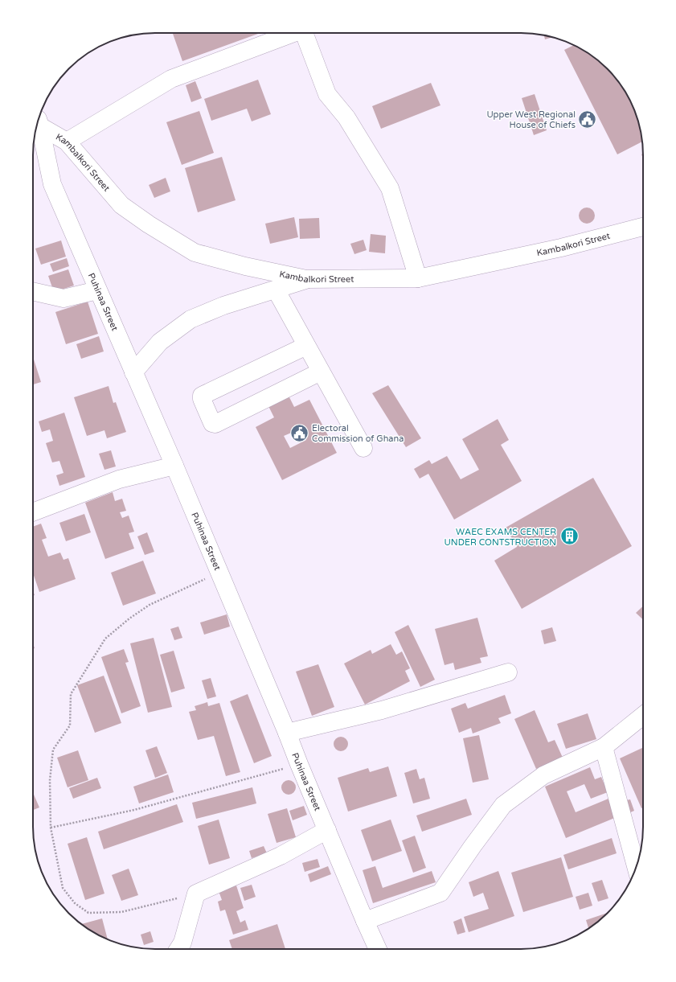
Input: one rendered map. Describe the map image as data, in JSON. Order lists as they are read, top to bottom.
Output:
{
  "streets": {
    "street": ["Kambalkori Street", "Puhinaa Street"]
  },
  "crossings": [
    ["Kambalkori Street", "Puhinaa Street"]
  ],
  "places": {
    "public building": ["Upper West Regional House of Chiefs", "Electoral Commission of Ghana"],
    "building": ["WAEC EXAMS CENTER UNDER CONTSTRUCTION"]
  }
}
